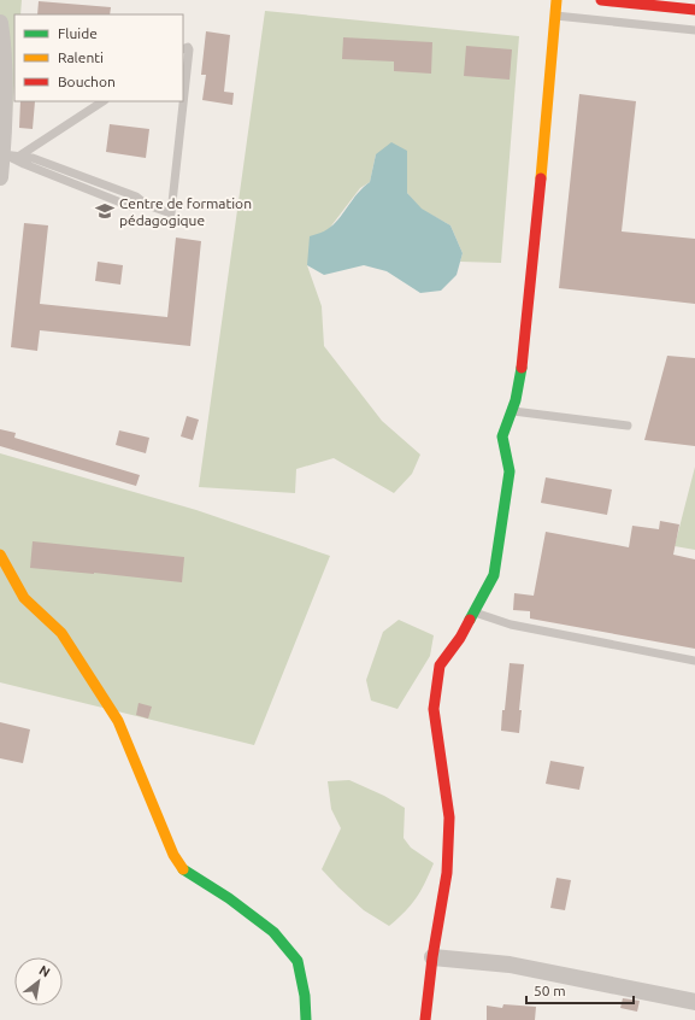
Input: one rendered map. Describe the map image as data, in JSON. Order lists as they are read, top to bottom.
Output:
{
  "places": {
    "school or university": ["Centre de formation pédagogique"]
  },
  "legend": ["Fluide", "Ralenti", "Bouchon"],
  "scale_bar": "50 m",
  "north": "top right"
}
